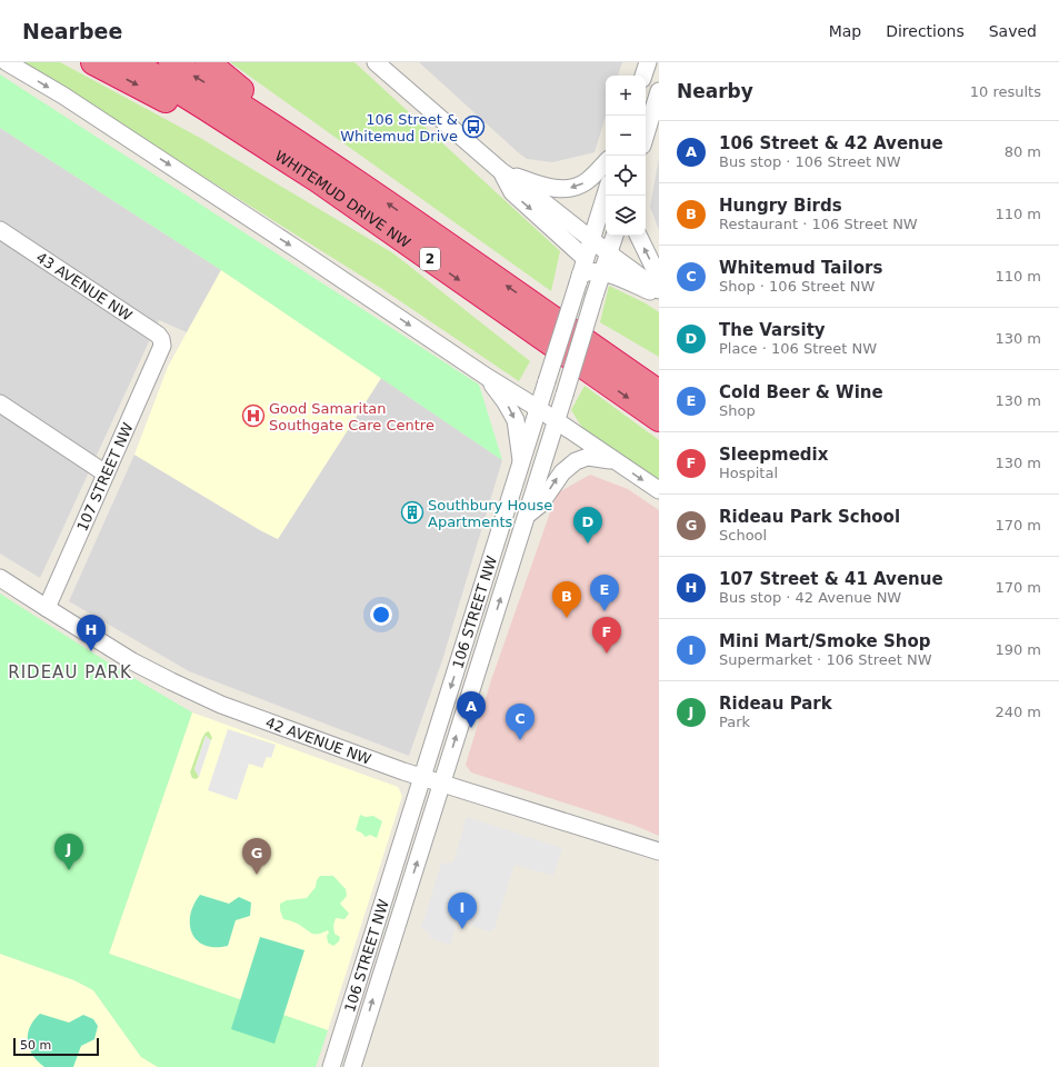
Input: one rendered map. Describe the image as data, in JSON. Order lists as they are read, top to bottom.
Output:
{
  "streets": {
    "highway": ["WHITEMUD DRIVE NW", "2"],
    "street": [
      "43 AVENUE NW",
      "107 STREET NW",
      "106 STREET NW",
      "42 AVENUE NW"
    ]
  },
  "crossings": [
    ["43 AVENUE NW", "107 STREET NW"],
    ["107 STREET NW", "42 AVENUE NW"],
    ["106 STREET NW", "42 AVENUE NW"]
  ],
  "districts": ["RIDEAU PARK"],
  "places": {
    "bus stop": ["106 Street & Whitemud Drive"],
    "hospital": ["Good Samaritan Southgate Care Centre"],
    "building": ["Southbury House Apartments"]
  },
  "scale_bar": "50 m",
  "page": {
    "header": "Nearbee",
    "nav": ["Map", "Directions", "Saved"],
    "heading": ["Nearby", "10 results"],
    "map_buttons": ["+", "−"],
    "list": [
      {
        "mark": "A",
        "name": "106 Street & 42 Avenue",
        "note": "Bus stop · 106 Street NW",
        "value": "80 m"
      },
      {
        "mark": "B",
        "name": "Hungry Birds",
        "note": "Restaurant · 106 Street NW",
        "value": "110 m"
      },
      {
        "mark": "C",
        "name": "Whitemud Tailors",
        "note": "Shop · 106 Street NW",
        "value": "110 m"
      },
      {
        "mark": "D",
        "name": "The Varsity",
        "note": "Place · 106 Street NW",
        "value": "130 m"
      },
      {
        "mark": "E",
        "name": "Cold Beer & Wine",
        "note": "Shop",
        "value": "130 m"
      },
      {
        "mark": "F",
        "name": "Sleepmedix",
        "note": "Hospital",
        "value": "130 m"
      },
      {
        "mark": "G",
        "name": "Rideau Park School",
        "note": "School",
        "value": "170 m"
      },
      {
        "mark": "H",
        "name": "107 Street & 41 Avenue",
        "note": "Bus stop · 42 Avenue NW",
        "value": "170 m"
      },
      {
        "mark": "I",
        "name": "Mini Mart/Smoke Shop",
        "note": "Supermarket · 106 Street NW",
        "value": "190 m"
      },
      {
        "mark": "J",
        "name": "Rideau Park",
        "note": "Park",
        "value": "240 m"
      }
    ],
    "pins": [
      "D",
      "E",
      "B",
      "H",
      "F",
      "A",
      "C",
      "J",
      "G",
      "I"
    ],
    "scale": "50 m"
  }
}
